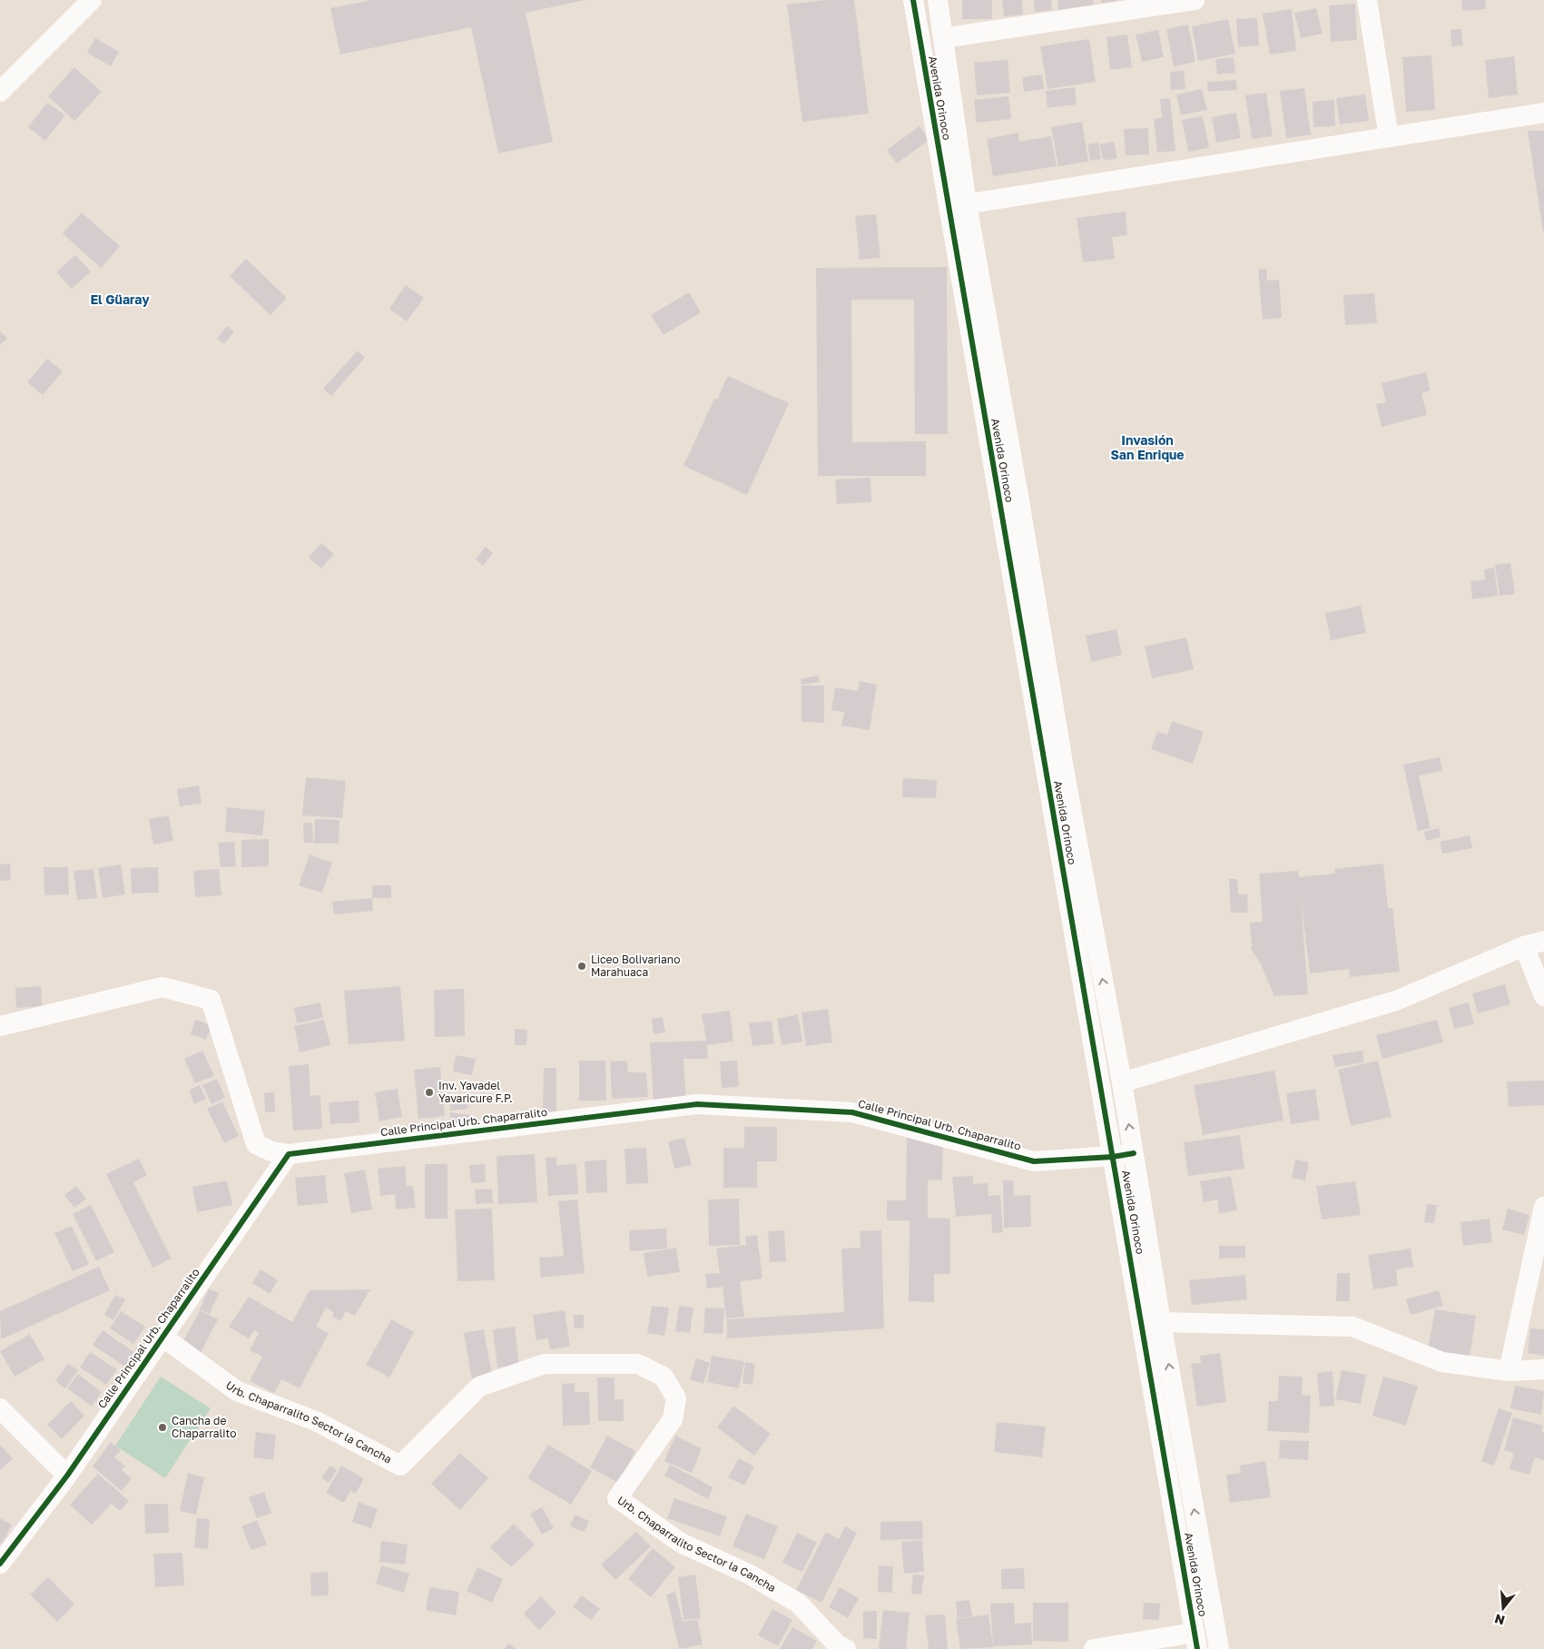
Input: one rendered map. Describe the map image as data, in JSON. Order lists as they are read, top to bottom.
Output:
{
  "streets": {
    "street": ["Avenida Orinoco", "Calle Principal Urb. Chaparralito", "Urb. Chaparralito Sector la Cancha"]
  },
  "crossings": [
    ["Avenida Orinoco", "Calle Principal Urb. Chaparralito"],
    ["Calle Principal Urb. Chaparralito", "Urb. Chaparralito Sector la Cancha"]
  ],
  "districts": ["El Güaray", "Invasión San Enrique"],
  "places": ["Liceo Bolivariano Marahuaca", "Inv. Yavadel Yavaricure F.P.", "Cancha de Chaparralito"],
  "north": "bottom"
}
